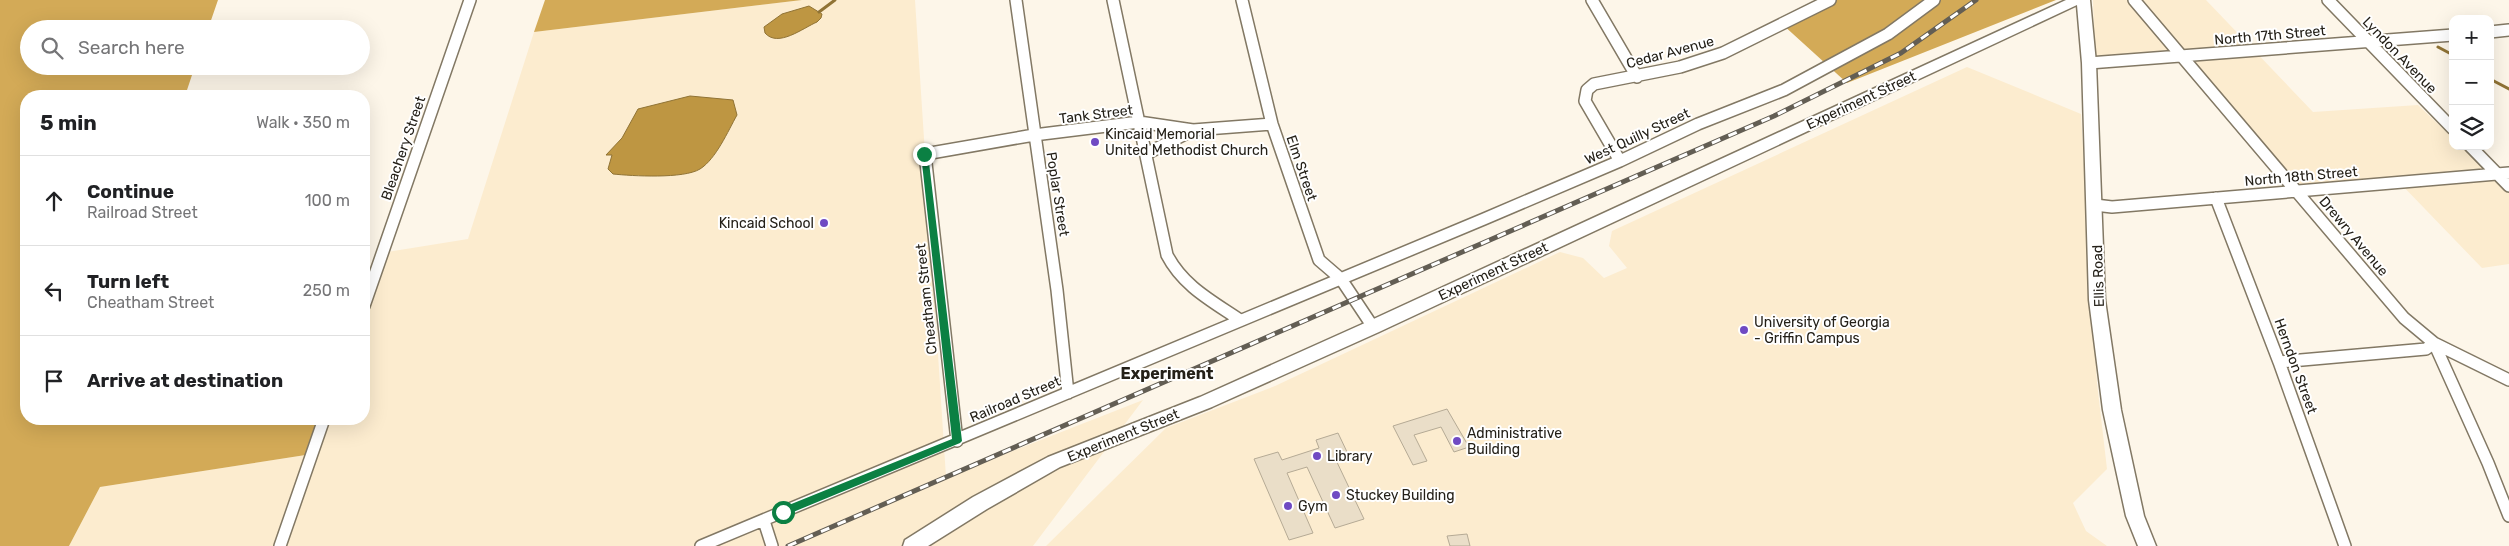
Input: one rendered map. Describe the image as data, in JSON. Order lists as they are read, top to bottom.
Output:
{
  "streets": {
    "main road": ["Experiment Street", "Ellis Road"],
    "street": [
      "North 17th Street",
      "Cedar Avenue",
      "Lyndon Avenue",
      "Tank Street",
      "West Quilly Street",
      "Bleachery Street",
      "Elm Street",
      "North 18th Street",
      "Poplar Street",
      "Drewry Avenue",
      "Cheatham Street",
      "Herndon Street",
      "Railroad Street"
    ]
  },
  "crossings": [
    ["North 17th Street", "Lyndon Avenue"],
    ["North 17th Street", "Drewry Avenue"],
    ["North 17th Street", "Ellis Road"],
    ["Cedar Avenue", "West Quilly Street"],
    ["Experiment Street", "Elm Street"],
    ["Tank Street", "Elm Street"],
    ["Tank Street", "Poplar Street"],
    ["Tank Street", "Cheatham Street"],
    ["West Quilly Street", "Elm Street"],
    ["West Quilly Street", "Railroad Street"],
    ["Elm Street", "Railroad Street"],
    ["North 18th Street", "Drewry Avenue"],
    ["North 18th Street", "Ellis Road"],
    ["North 18th Street", "Herndon Street"],
    ["Poplar Street", "Railroad Street"],
    ["Cheatham Street", "Railroad Street"]
  ],
  "districts": ["Experiment"],
  "places": [
    "Kincaid Memorial United Methodist Church",
    "Kincaid School",
    "University of Georgia - Griffin Campus",
    "Administrative Building",
    "Library",
    "Stuckey Building",
    "Gym"
  ],
  "page": {
    "map_buttons": ["+", "−"],
    "search": "Search here",
    "heading": ["5 min", "Walk · 350 m"],
    "list": [
      ["Continue", "Railroad Street", "100 m"],
      ["Turn left", "Cheatham Street", "250 m"],
      "Arrive at destination"
    ]
  }
}
